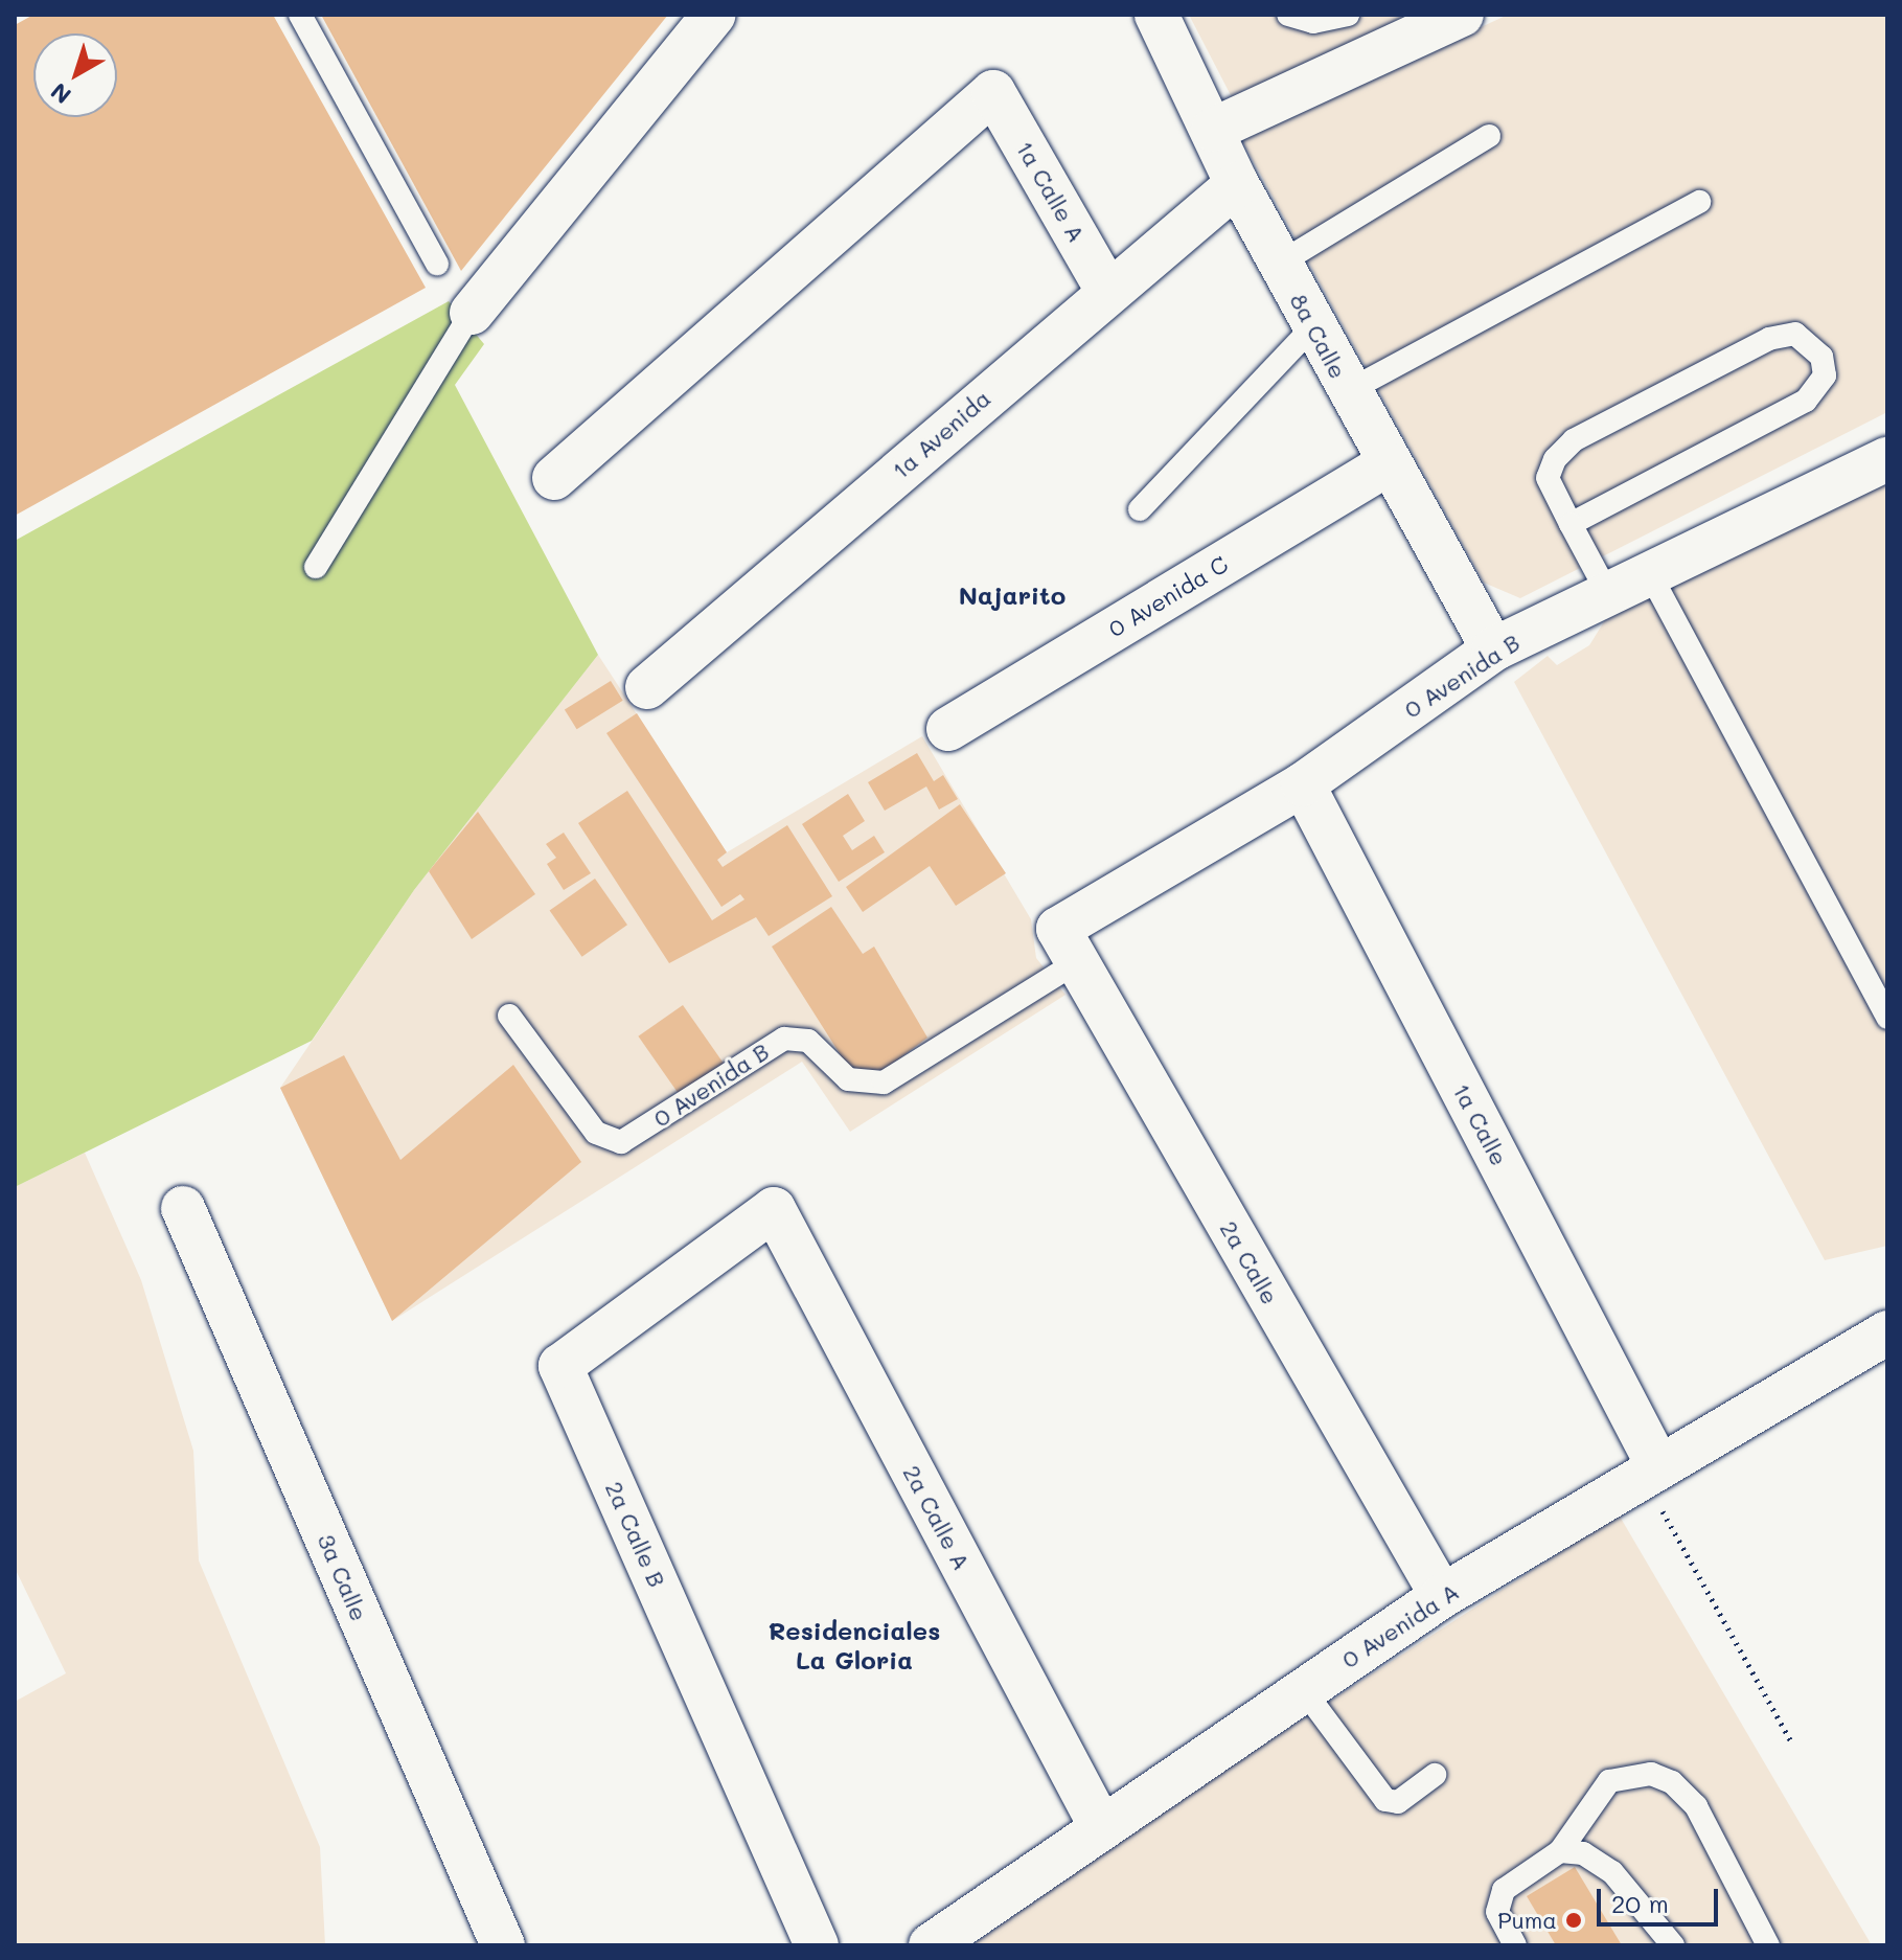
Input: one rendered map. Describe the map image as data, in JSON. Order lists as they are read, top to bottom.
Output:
{
  "streets": {
    "street": [
      "1a Calle A",
      "8a Calle",
      "1a Avenida",
      "0 Avenida C",
      "0 Avenida B",
      "1a Calle",
      "2a Calle",
      "2a Calle A",
      "2a Calle B",
      "3a Calle",
      "0 Avenida A"
    ]
  },
  "crossings": [
    ["1a Calle A", "1a Avenida"],
    ["8a Calle", "1a Avenida"],
    ["8a Calle", "0 Avenida C"],
    ["8a Calle", "0 Avenida B"],
    ["0 Avenida B", "1a Calle"],
    ["0 Avenida B", "2a Calle"],
    ["1a Calle", "0 Avenida A"],
    ["2a Calle", "0 Avenida A"],
    ["2a Calle A", "2a Calle B"],
    ["2a Calle A", "0 Avenida A"]
  ],
  "districts": ["Najarito", "Residenciales La Gloria"],
  "places": ["Puma"],
  "scale_bar": "20 m",
  "north": "bottom left"
}
